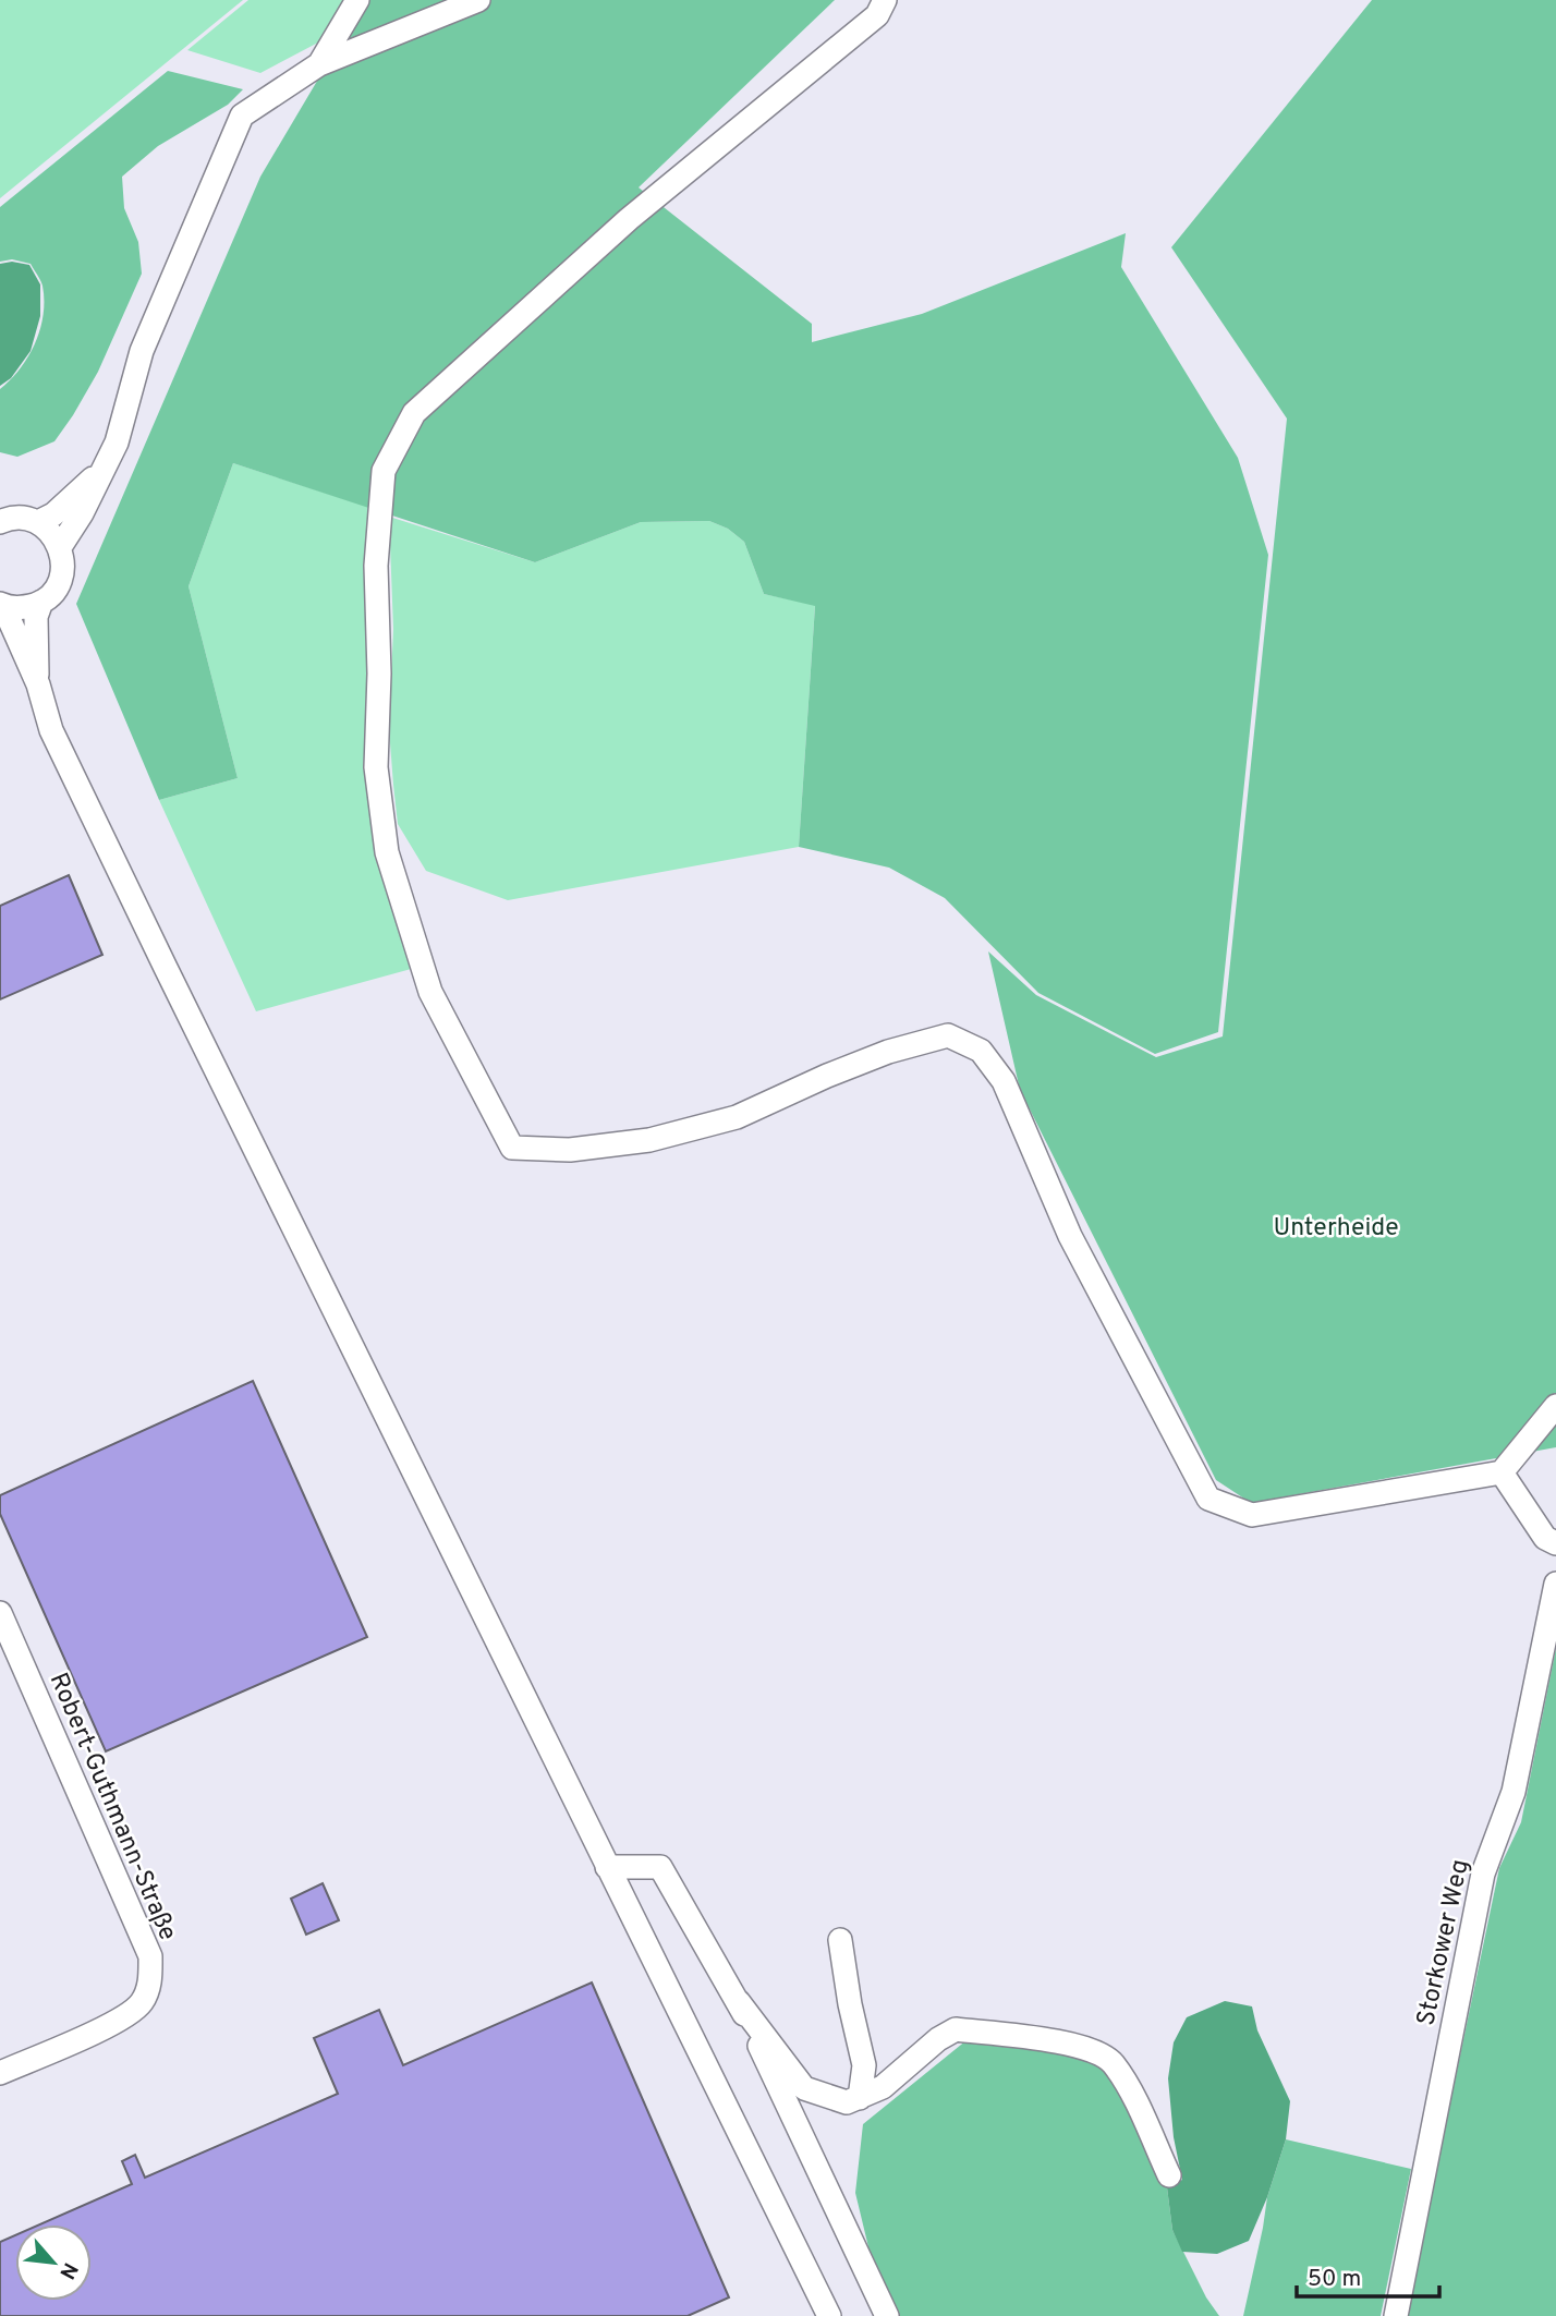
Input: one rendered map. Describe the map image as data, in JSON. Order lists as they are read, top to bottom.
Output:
{
  "streets": {
    "street": ["Robert-Guthmann-Straße", "Storkower Weg"]
  },
  "parks": ["Unterheide"],
  "scale_bar": "50 m",
  "north": "bottom right"
}
